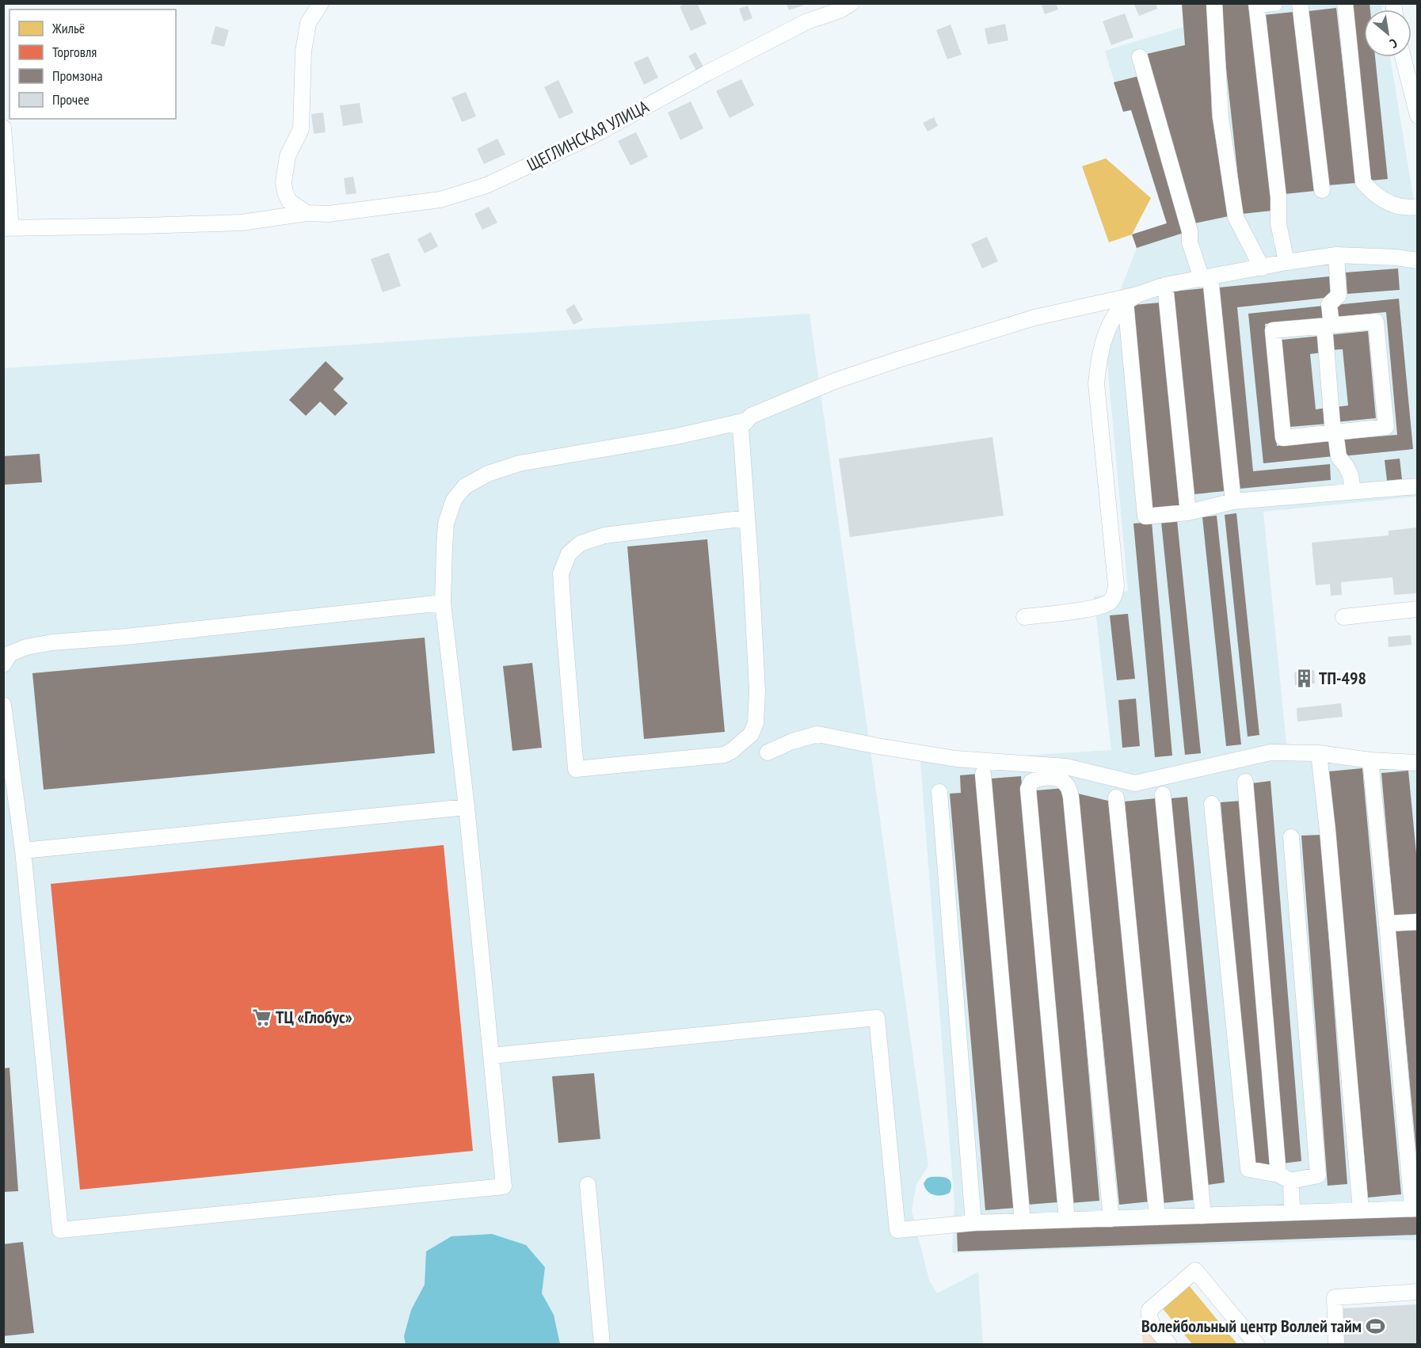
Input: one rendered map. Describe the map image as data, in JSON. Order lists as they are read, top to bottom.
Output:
{
  "streets": {
    "street": ["ЩЕГЛИНСКАЯ УЛИЦА"]
  },
  "places": {
    "building": ["ТП-498"],
    "supermarket": ["ТЦ «Глобус»"],
    "sports": ["Волейбольный центр Воллей тайм"]
  },
  "legend": [
    "Жильё",
    "Торговля",
    "Промзона",
    "Прочее"
  ],
  "north": "bottom right"
}
